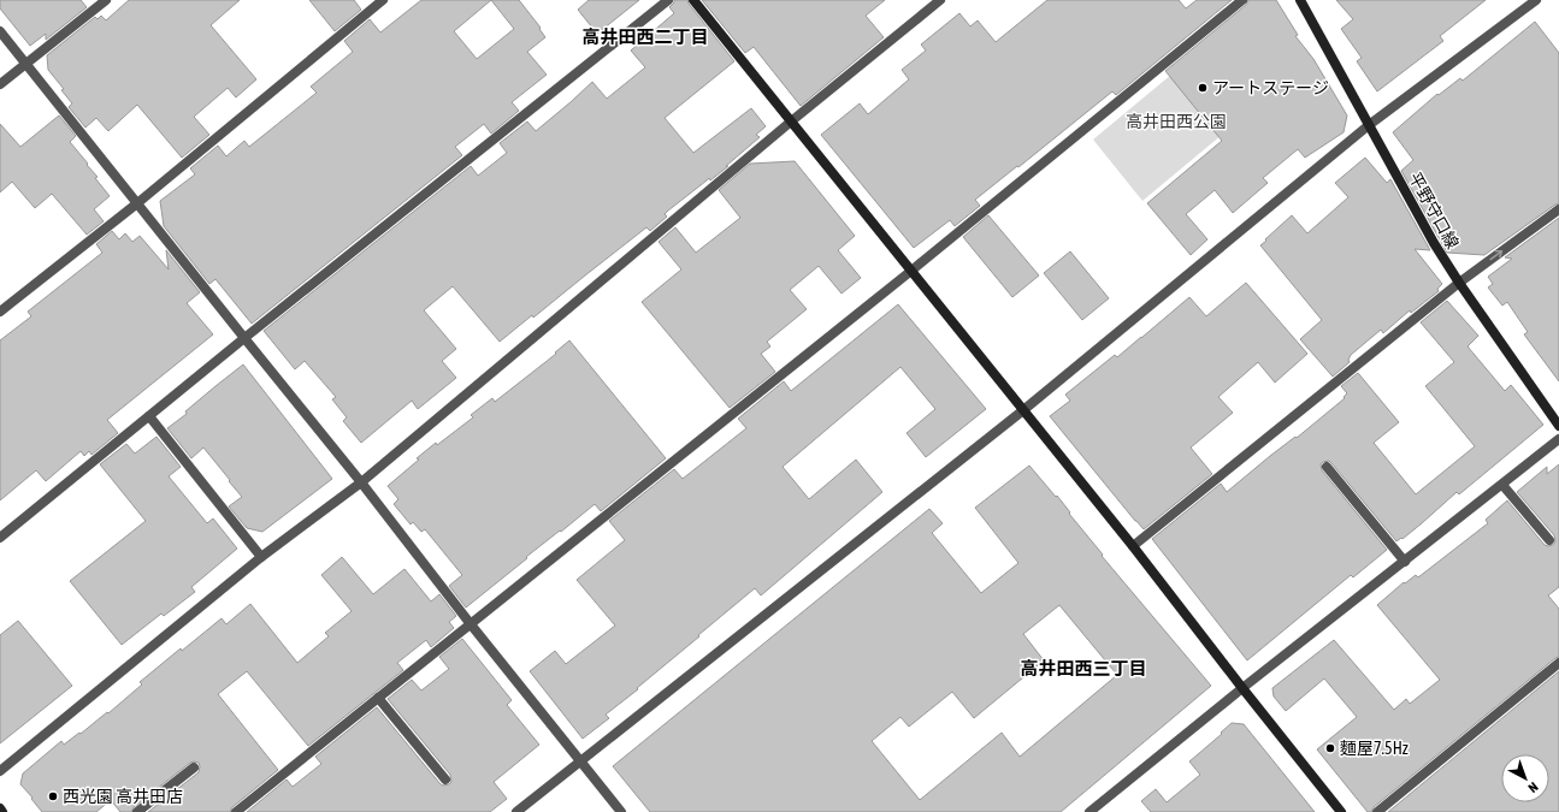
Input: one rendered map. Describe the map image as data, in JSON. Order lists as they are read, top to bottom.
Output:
{
  "streets": {
    "street": ["平野守口線"]
  },
  "districts": ["高井田西二丁目", "高井田西三丁目"],
  "parks": ["高井田西公園"],
  "places": ["アートステージ", "麵屋7.5Hz", "西光園 高井田店"],
  "north": "bottom right"
}
